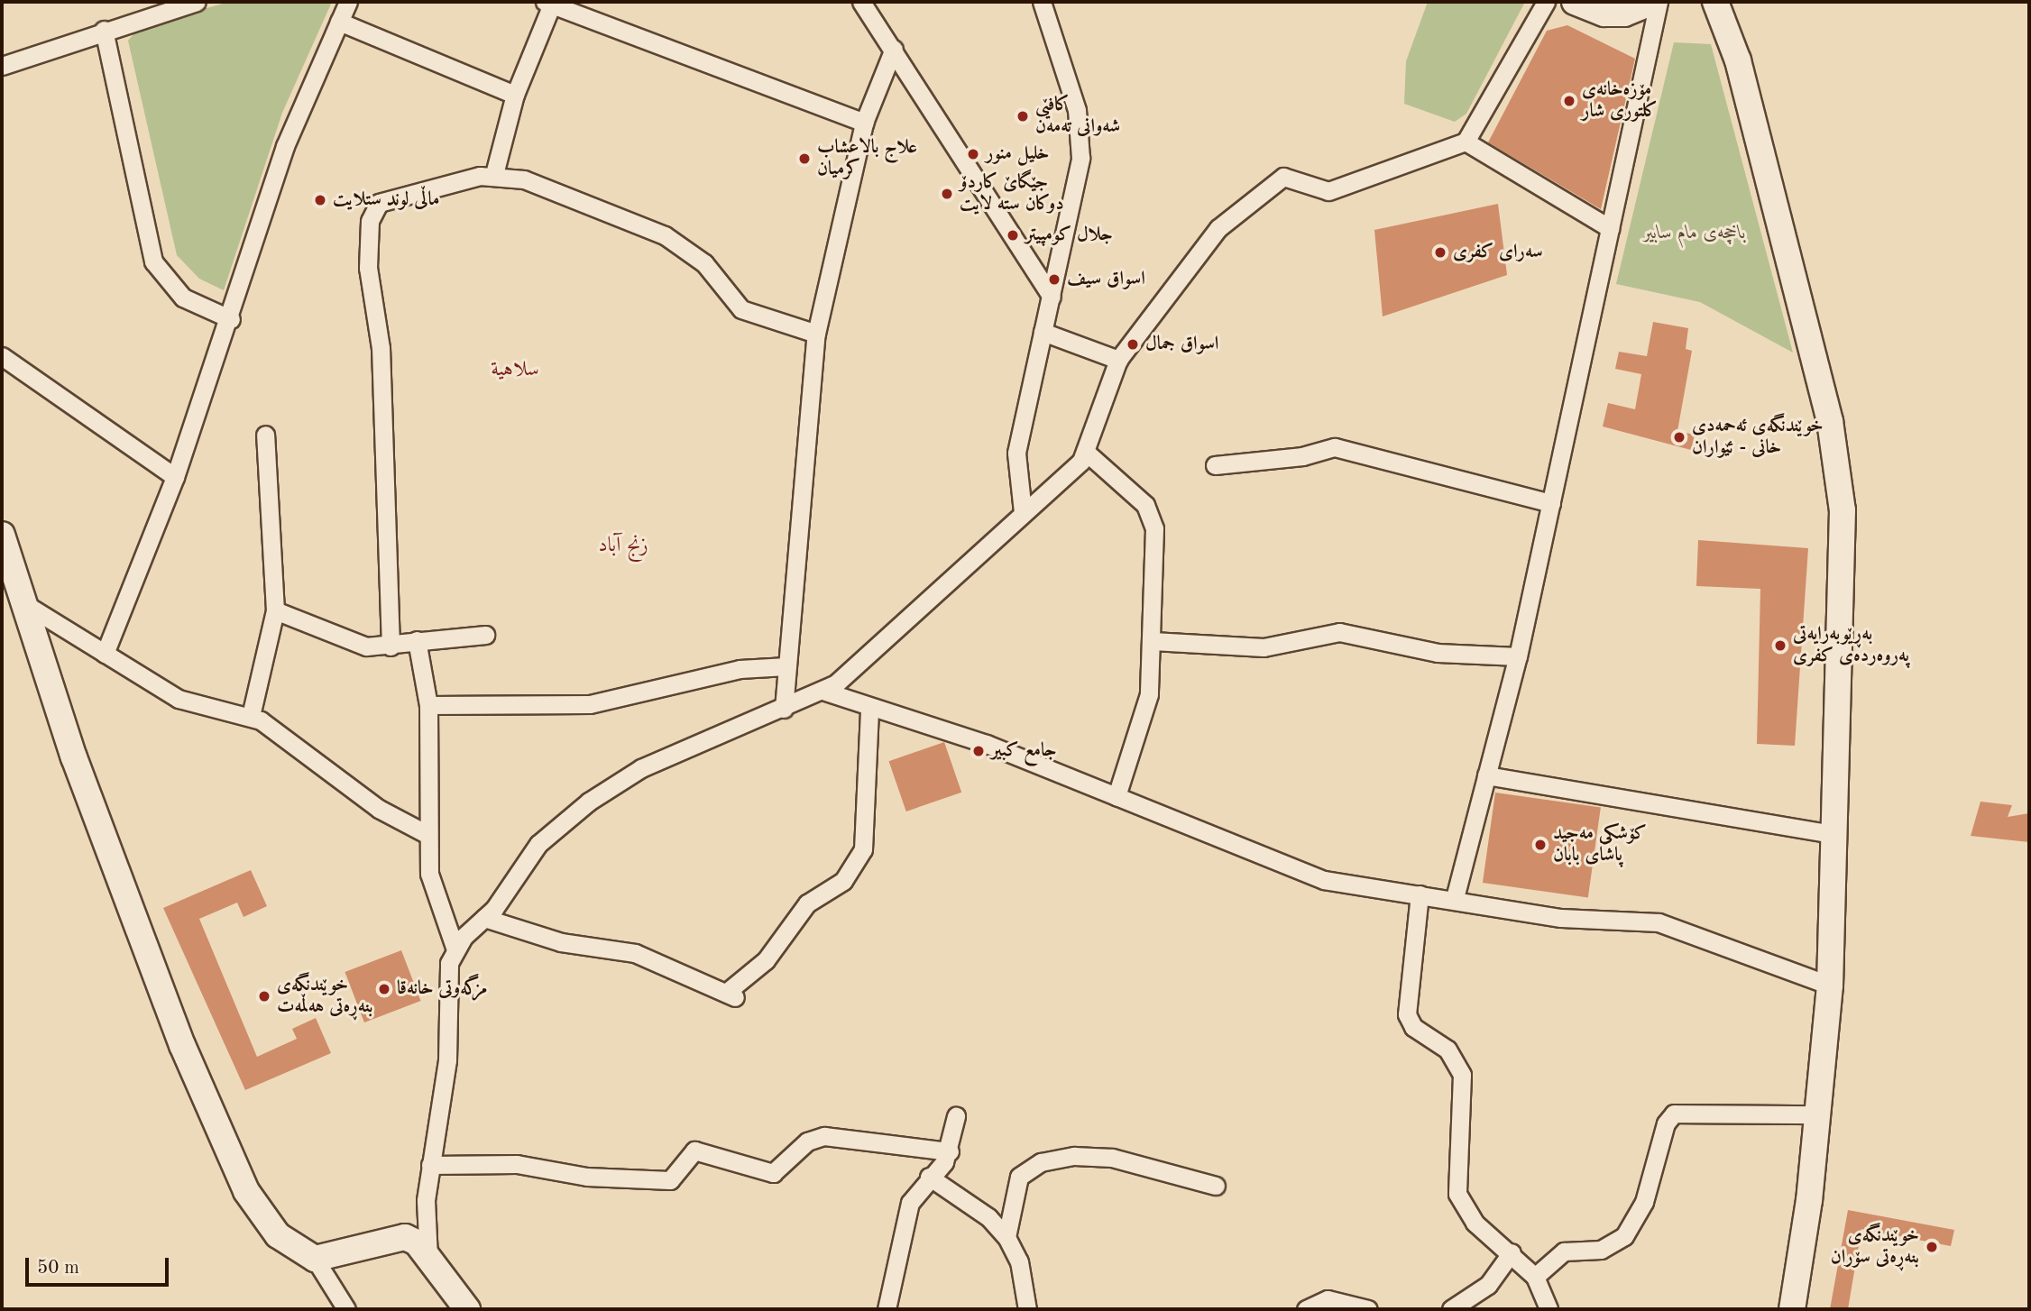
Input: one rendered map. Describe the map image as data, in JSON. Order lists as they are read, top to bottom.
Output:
{
  "districts": ["سلاهية", "زنج آباد"],
  "parks": ["باخچەی مام سابیر"],
  "places": [
    "مۆزەخانەی کلتوری شار",
    "کافێی شەوانی تەمەن",
    "خلیل منور",
    "علاج بالاعشاب كرميان",
    "جێگاێ کاردۆ دوکان ستە لایت",
    "ماڵی لوند ستلایت",
    "جلال کومپیتر",
    "سەرای کفری",
    "اسواق سيف",
    "اسواق جمال",
    "خوێندنگەی ئەحمەدی خانی - ئێواران",
    "بەڕێوبەرایەتی پەروەردەی کفری",
    "جامع كبير",
    "کۆشکی مەجید پاشای بابان",
    "مزگەوتی خانەقا",
    "خوێندنگەی بنەڕەتی هەڵمەت",
    "خوێندنگەی بنەڕەتی سۆران"
  ],
  "scale_bar": "50 m"
}
